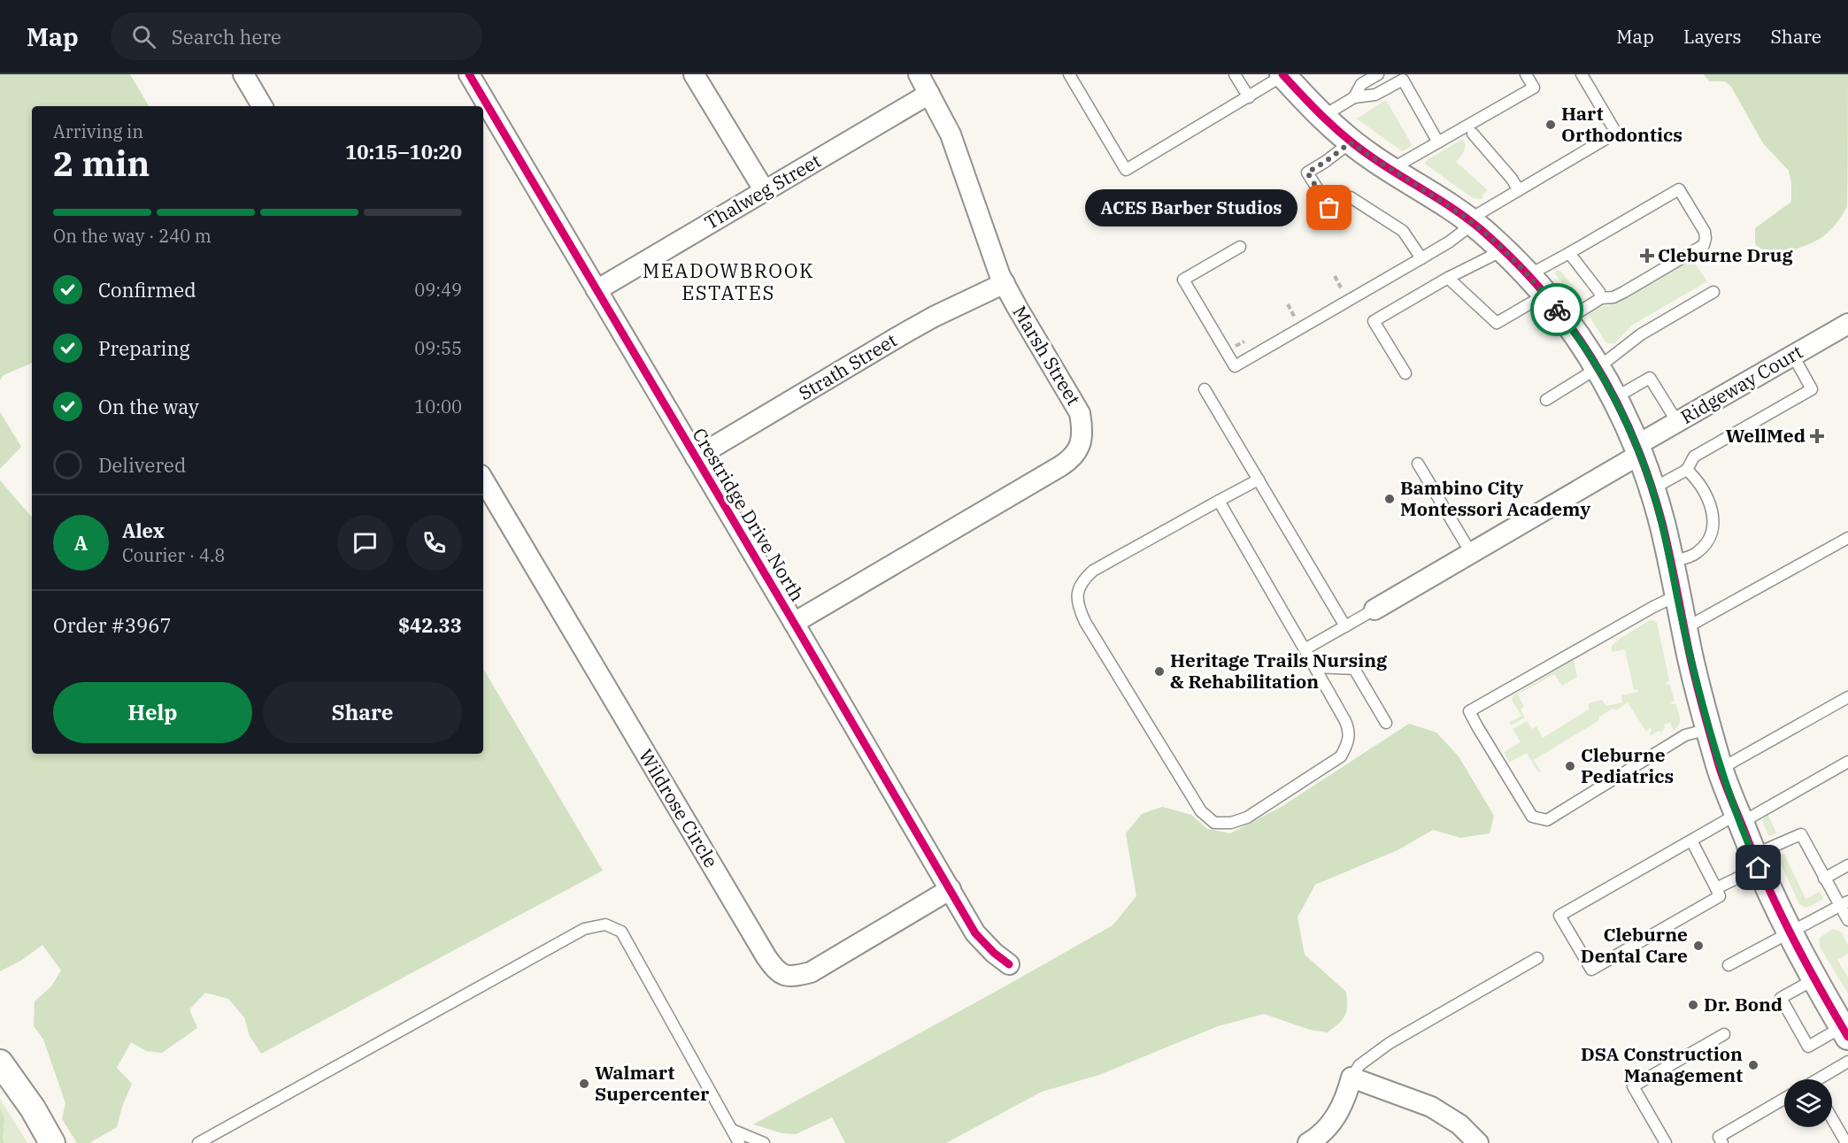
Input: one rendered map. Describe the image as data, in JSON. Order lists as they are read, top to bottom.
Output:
{
  "streets": {
    "street": [
      "Thalweg Street",
      "Marsh Street",
      "Strath Street",
      "Ridgeway Court",
      "Crestridge Drive North",
      "Wildrose Circle"
    ]
  },
  "crossings": [
    ["Thalweg Street", "Marsh Street"],
    ["Thalweg Street", "Crestridge Drive North"],
    ["Marsh Street", "Strath Street"],
    ["Marsh Street", "Crestridge Drive North"],
    ["Strath Street", "Crestridge Drive North"],
    ["Crestridge Drive North", "Wildrose Circle"]
  ],
  "districts": ["MEADOWBROOK ESTATES"],
  "places": {
    "other": [
      "Hart Orthodontics",
      "ACES Barber Studios",
      "Bambino City Montessori Academy",
      "Heritage Trails Nursing & Rehabilitation",
      "Cleburne Pediatrics",
      "Cleburne Dental Care",
      "Dr. Bond",
      "DSA Construction Management",
      "Walmart Supercenter"
    ],
    "health": ["Cleburne Drug", "WellMed"]
  },
  "page": {
    "header": "Map",
    "search": "Search here",
    "nav": ["Map", "Layers", "Share"],
    "heading": ["2 min", "Arriving in", "10:15–10:20"],
    "panel": [
      "Alex",
      "Courier · 4.8",
      "Order #3967",
      "$42.33"
    ],
    "bubble": "ACES Barber Studios",
    "bar": "On the way · 240 m",
    "list": [
      ["Confirmed", "09:49"],
      ["Preparing", "09:55"],
      ["On the way", "10:00"],
      "Delivered"
    ],
    "round": "A",
    "buttons": ["Help", "Share"]
  }
}
